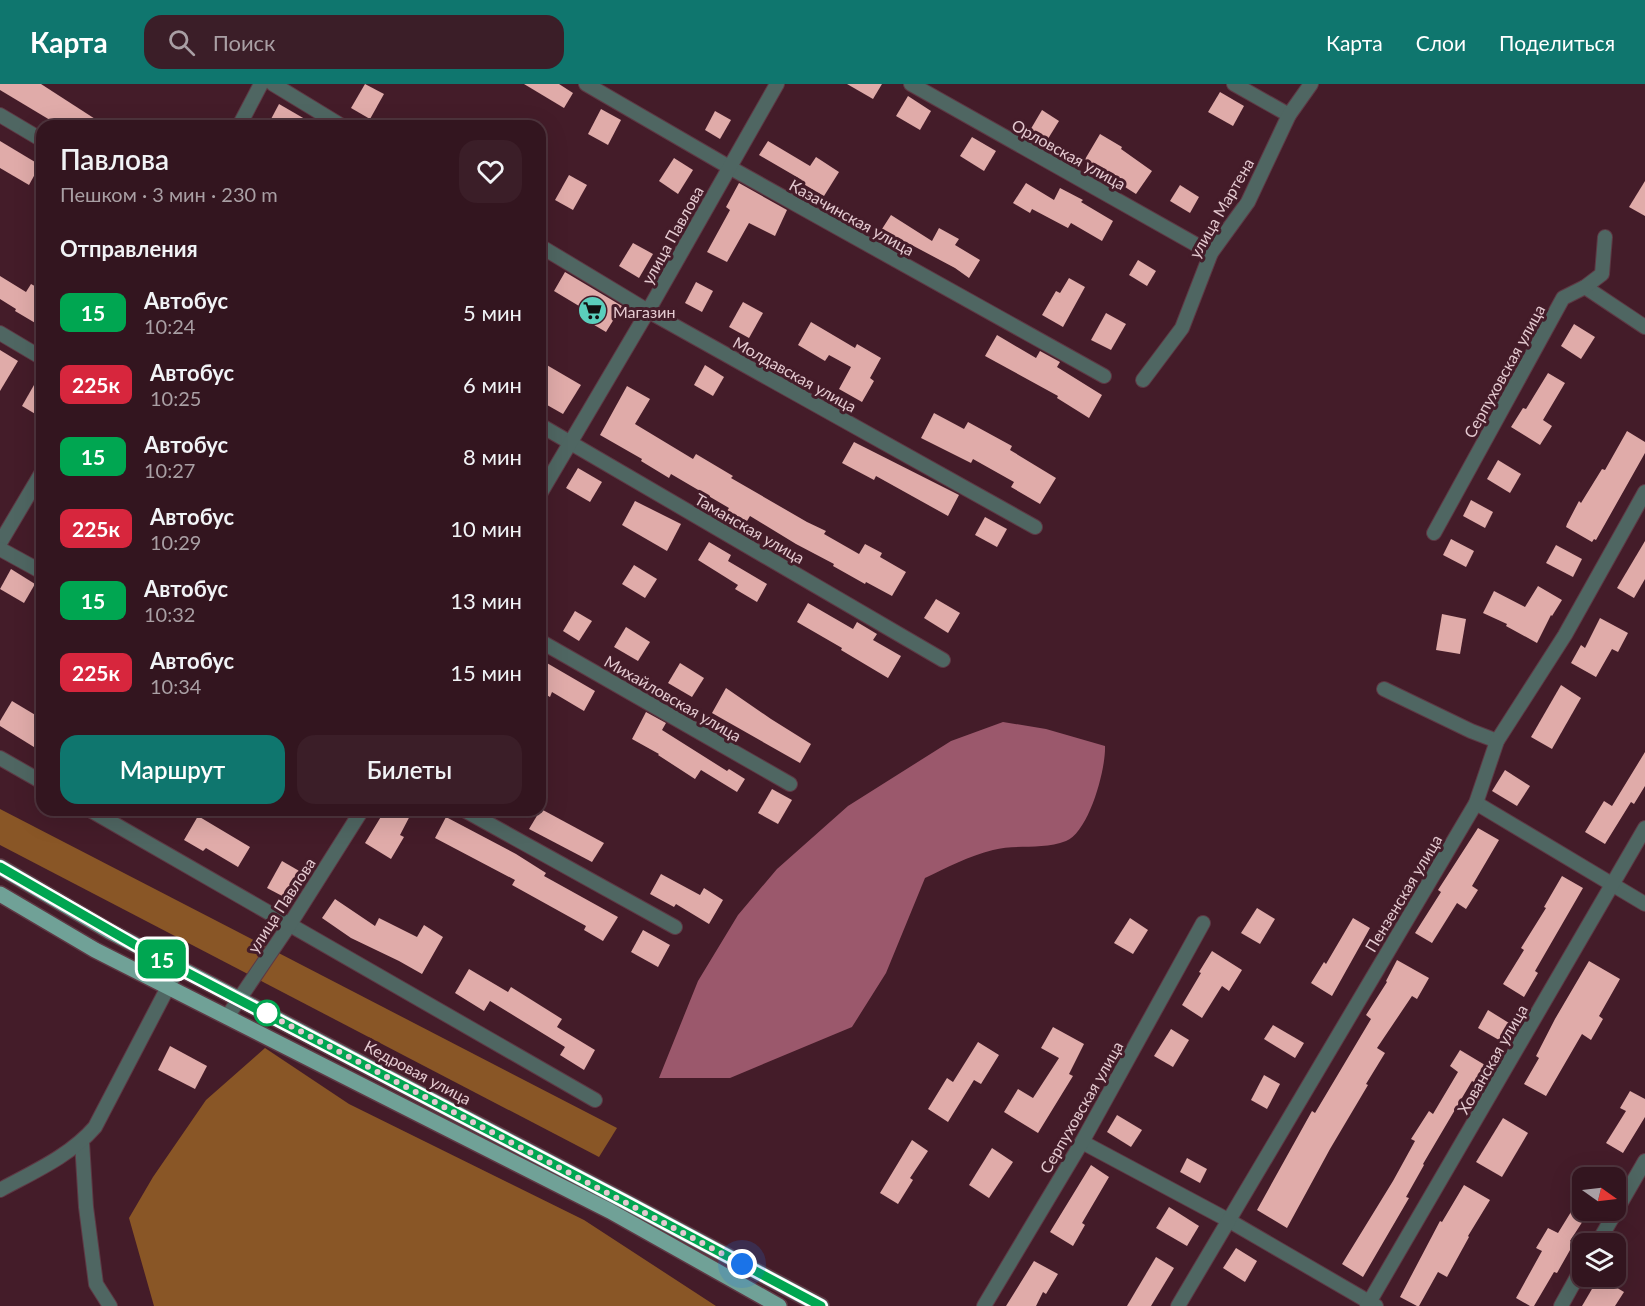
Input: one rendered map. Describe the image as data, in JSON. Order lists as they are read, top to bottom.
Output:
{
  "streets": {
    "main road": ["Кедровая улица"],
    "street": [
      "Орловская улица",
      "улица Мартена",
      "Казачинская улица",
      "улица Павлова",
      "Серпуховская улица",
      "Молдавская улица",
      "Таманская улица",
      "Михайловская улица",
      "Пензенская улица",
      "Хованская улица"
    ]
  },
  "crossings": [
    ["Орловская улица", "улица Мартена"],
    ["Казачинская улица", "улица Павлова"],
    ["улица Павлова", "Молдавская улица"],
    ["улица Павлова", "Таманская улица"],
    ["улица Павлова", "Кедровая улица"]
  ],
  "places": {
    "supermarket": ["Магазин"]
  },
  "lines": ["bus line 15"],
  "north": "right",
  "page": {
    "header": "Карта",
    "search": "Поиск",
    "nav": ["Карта", "Слои", "Поделиться"],
    "on_map": "15",
    "heading": [
      ["Павлова", "Пешком · 3 мин · 230 m"],
      "Отправления"
    ],
    "list": [
      {
        "mark": "15",
        "name": "Автобус",
        "note": "10:24",
        "value": "5 мин"
      },
      {
        "mark": "225к",
        "name": "Автобус",
        "note": "10:25",
        "value": "6 мин"
      },
      {
        "mark": "15",
        "name": "Автобус",
        "note": "10:27",
        "value": "8 мин"
      },
      {
        "mark": "225к",
        "name": "Автобус",
        "note": "10:29",
        "value": "10 мин"
      },
      {
        "mark": "15",
        "name": "Автобус",
        "note": "10:32",
        "value": "13 мин"
      },
      {
        "mark": "225к",
        "name": "Автобус",
        "note": "10:34",
        "value": "15 мин"
      }
    ],
    "buttons": ["Маршрут", "Билеты"]
  }
}
